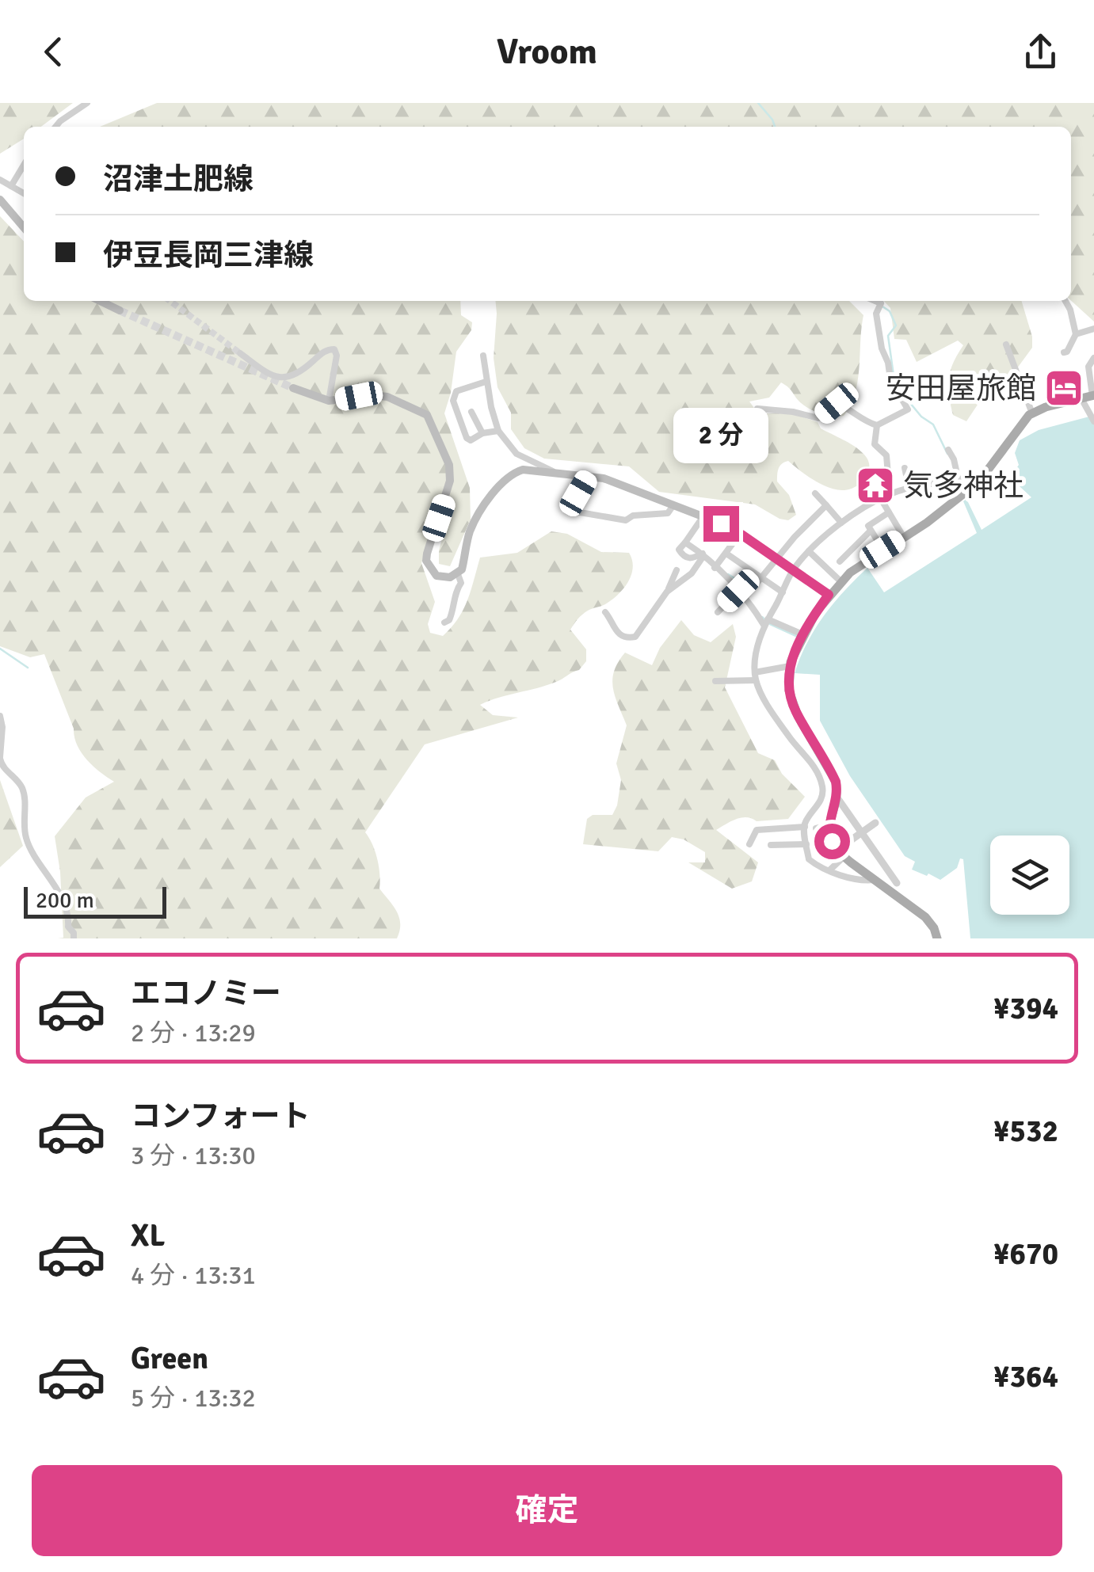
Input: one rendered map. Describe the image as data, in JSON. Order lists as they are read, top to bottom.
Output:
{
  "places": {
    "hotel": ["安田屋旅館"],
    "temple": ["気多神社"]
  },
  "scale_bar": "200 m",
  "page": {
    "header": "Vroom",
    "banner": ["沼津土肥線", "伊豆長岡三津線"],
    "bubble": "2 分",
    "scale": "200 m",
    "list": [
      {
        "name": "エコノミー",
        "note": "2 分 · 13:29",
        "value": "¥394"
      },
      {
        "name": "コンフォート",
        "note": "3 分 · 13:30",
        "value": "¥532"
      },
      {
        "name": "XL",
        "note": "4 分 · 13:31",
        "value": "¥670"
      },
      {
        "name": "Green",
        "note": "5 分 · 13:32",
        "value": "¥364"
      }
    ],
    "buttons": "確定"
  }
}
